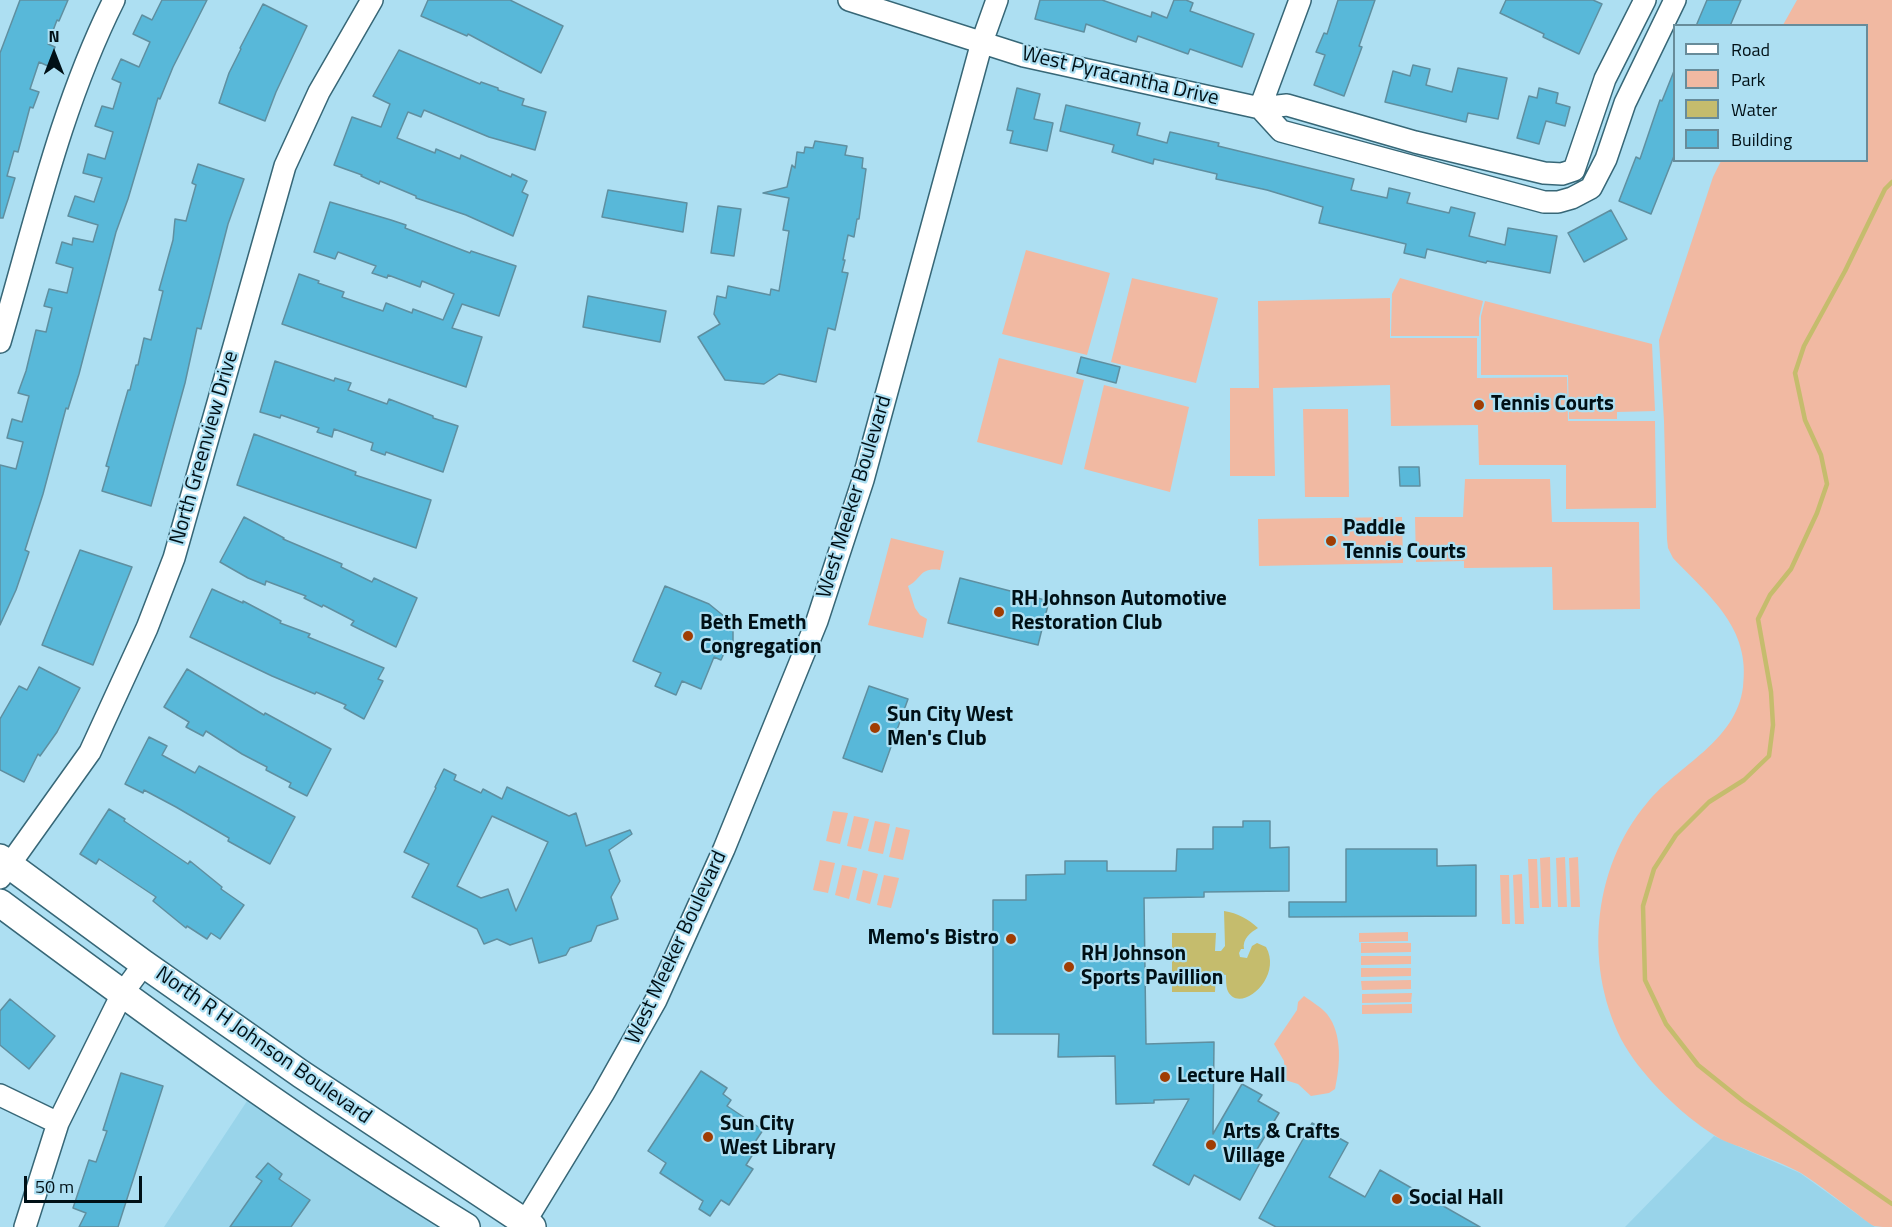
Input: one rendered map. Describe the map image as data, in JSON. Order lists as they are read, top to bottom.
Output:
{
  "streets": {
    "main road": ["North R H Johnson Boulevard"],
    "street": ["West Pyracantha Drive", "North Greenview Drive", "West Meeker Boulevard"]
  },
  "crossings": [
    ["West Pyracantha Drive", "West Meeker Boulevard"],
    ["North Greenview Drive", "North R H Johnson Boulevard"],
    ["West Meeker Boulevard", "North R H Johnson Boulevard"]
  ],
  "places": [
    "Tennis Courts",
    "Paddle Tennis Courts",
    "RH Johnson Automotive Restoration Club",
    "Beth Emeth Congregation",
    "Sun City West Men's Club",
    "Memo's Bistro",
    "RH Johnson Sports Pavillion",
    "Lecture Hall",
    "Sun City West Library",
    "Arts & Crafts Village",
    "Social Hall"
  ],
  "legend": [
    "Road",
    "Park",
    "Water",
    "Building"
  ],
  "scale_bar": "50 m",
  "north": "top"
}
